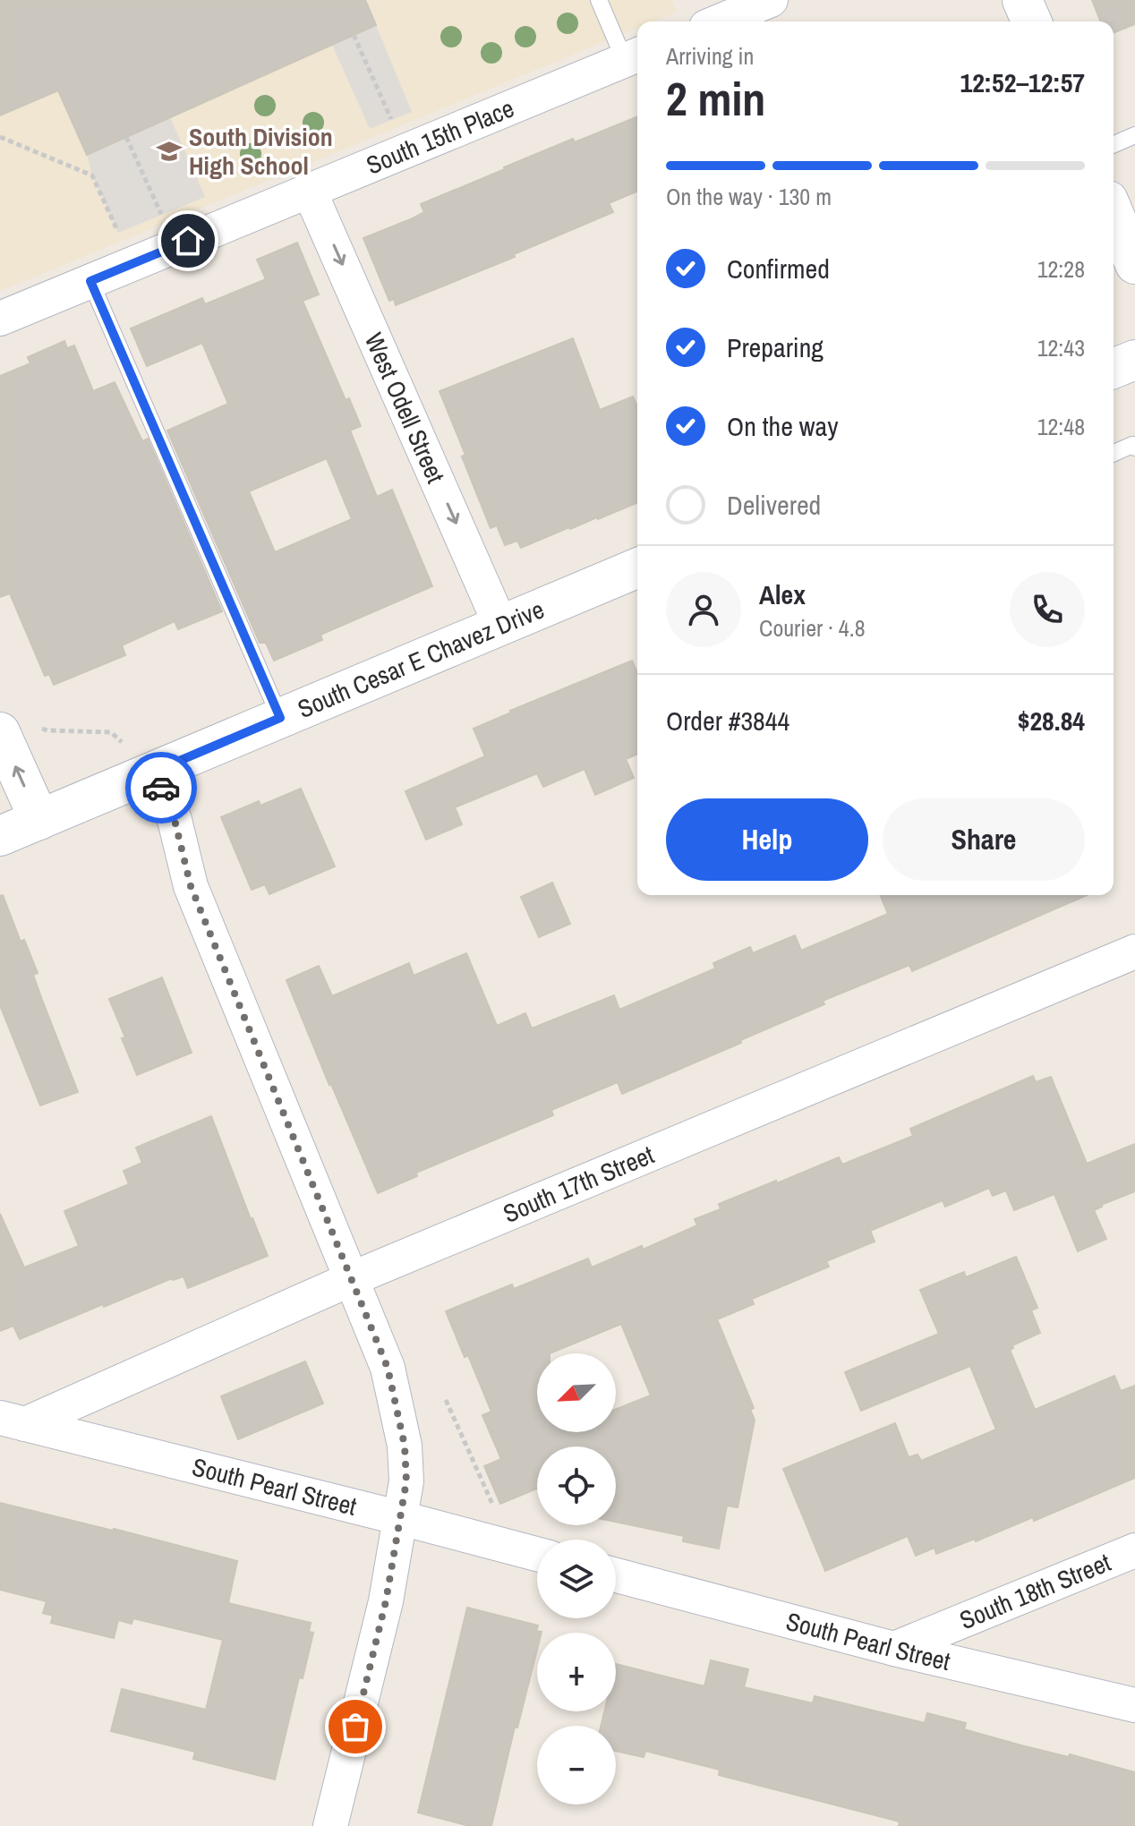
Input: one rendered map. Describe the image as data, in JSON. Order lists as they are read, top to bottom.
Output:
{
  "streets": {
    "main road": ["South Cesar E Chavez Drive"],
    "street": [
      "South 15th Place",
      "West Odell Street",
      "South 17th Street",
      "South Pearl Street",
      "South 18th Street"
    ]
  },
  "crossings": [
    ["South 15th Place", "West Odell Street"],
    ["West Odell Street", "South Cesar E Chavez Drive"],
    ["South 17th Street", "South Pearl Street"],
    ["South Pearl Street", "South 18th Street"]
  ],
  "one_way": ["West Odell Street"],
  "places": {
    "school or university": ["South Division High School"]
  },
  "north": "bottom left",
  "page": {
    "heading": ["2 min", "Arriving in", "12:52–12:57"],
    "panel": [
      "Alex",
      "Courier · 4.8",
      "Order #3844",
      "$28.84"
    ],
    "bar": "On the way · 130 m",
    "list": [
      ["Confirmed", "12:28"],
      ["Preparing", "12:43"],
      ["On the way", "12:48"],
      "Delivered"
    ],
    "buttons": ["Help", "Share"],
    "map_buttons": ["+", "−"]
  }
}
